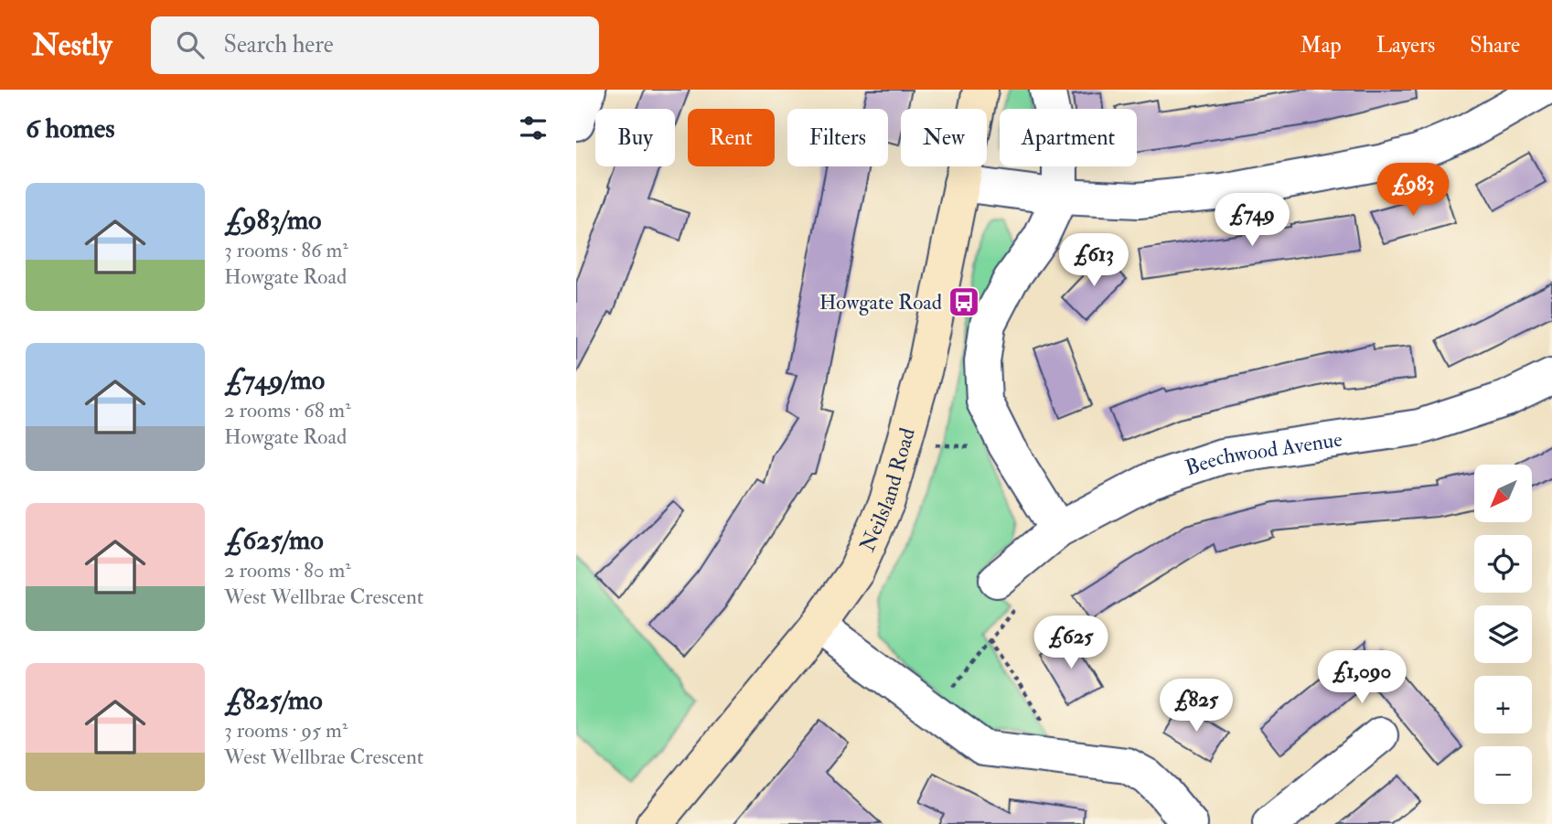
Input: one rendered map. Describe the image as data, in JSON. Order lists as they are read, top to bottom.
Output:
{
  "streets": {
    "street": ["Beechwood Avenue", "Neilsland Road"]
  },
  "places": {
    "bus stop": ["Howgate Road"]
  },
  "north": "bottom left",
  "page": {
    "header": "Nestly",
    "search": "Search here",
    "nav": ["Map", "Layers", "Share"],
    "heading": "6 homes",
    "chip": [
      "Buy",
      "Rent",
      "Filters",
      "New",
      "Apartment"
    ],
    "price": [
      "£983",
      "£749",
      "£613",
      "£625",
      "£1,090",
      "£825"
    ],
    "list": [
      {
        "name": "£983/mo",
        "note": "3 rooms · 86 m² · Howgate Road"
      },
      {
        "name": "£749/mo",
        "note": "2 rooms · 68 m² · Howgate Road"
      },
      {
        "name": "£625/mo",
        "note": "2 rooms · 80 m² · West Wellbrae Crescent"
      },
      {
        "name": "£825/mo",
        "note": "3 rooms · 95 m² · West Wellbrae Crescent"
      }
    ],
    "map_buttons": ["+", "−"]
  }
}
